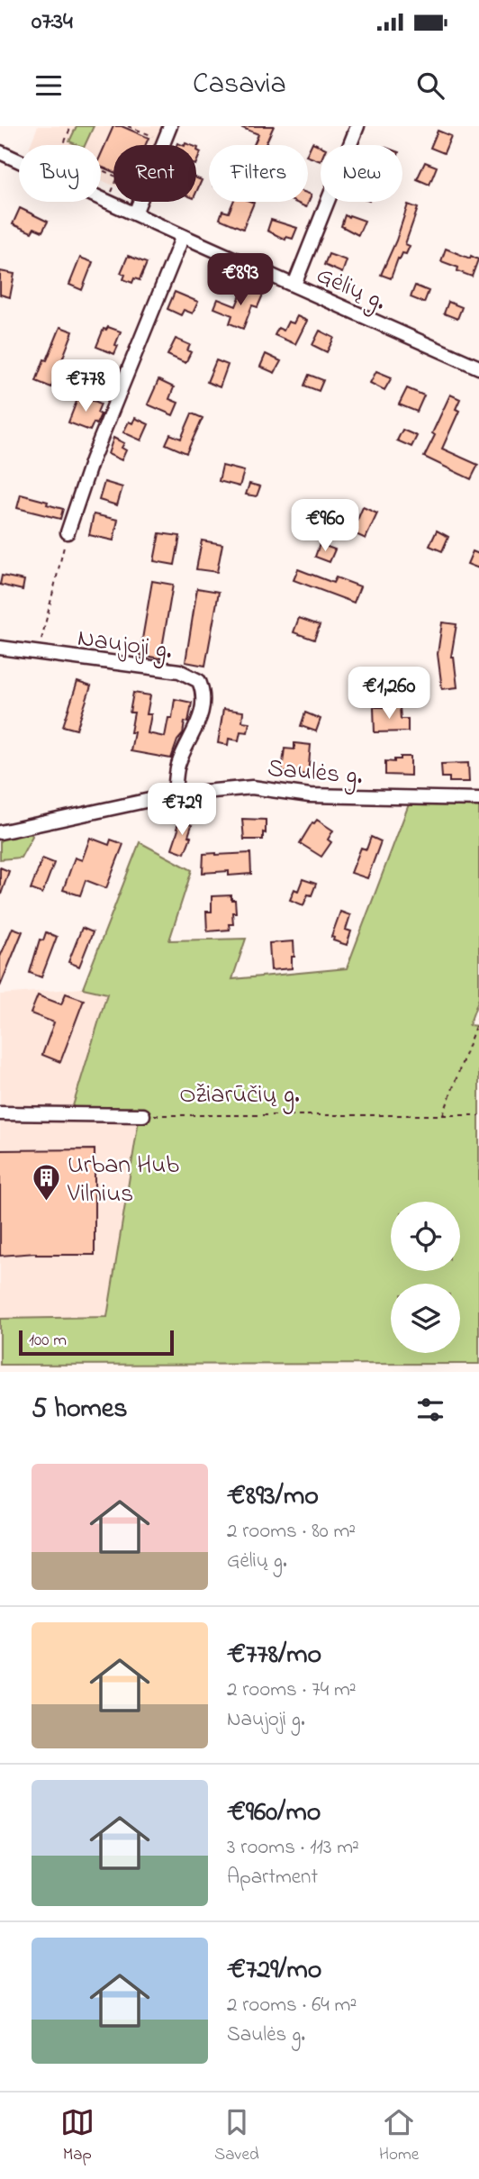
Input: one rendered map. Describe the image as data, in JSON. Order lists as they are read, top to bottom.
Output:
{
  "streets": {
    "street": [
      "Gėlių g.",
      "Naujoji g.",
      "Saulės g.",
      "Ožiarūčių g."
    ]
  },
  "crossings": [
    ["Naujoji g.", "Saulės g."]
  ],
  "places": {
    "building": ["Urban Hub Vilnius"]
  },
  "scale_bar": "100 m",
  "page": {
    "status": "07:34",
    "header": "Casavia",
    "chip": [
      "Buy",
      "Rent",
      "Filters",
      "New"
    ],
    "price": [
      "€893",
      "€778",
      "€960",
      "€1,260",
      "€729"
    ],
    "scale": "100 m",
    "heading": "5 homes",
    "list": [
      {
        "name": "€893/mo",
        "note": "2 rooms · 80 m² · Gėlių g."
      },
      {
        "name": "€778/mo",
        "note": "2 rooms · 74 m² · Naujoji g."
      },
      {
        "name": "€960/mo",
        "note": "3 rooms · 113 m² · Apartment"
      },
      {
        "name": "€729/mo",
        "note": "2 rooms · 64 m² · Saulės g."
      }
    ],
    "tabs": ["Map", "Saved", "Home"]
  }
}
